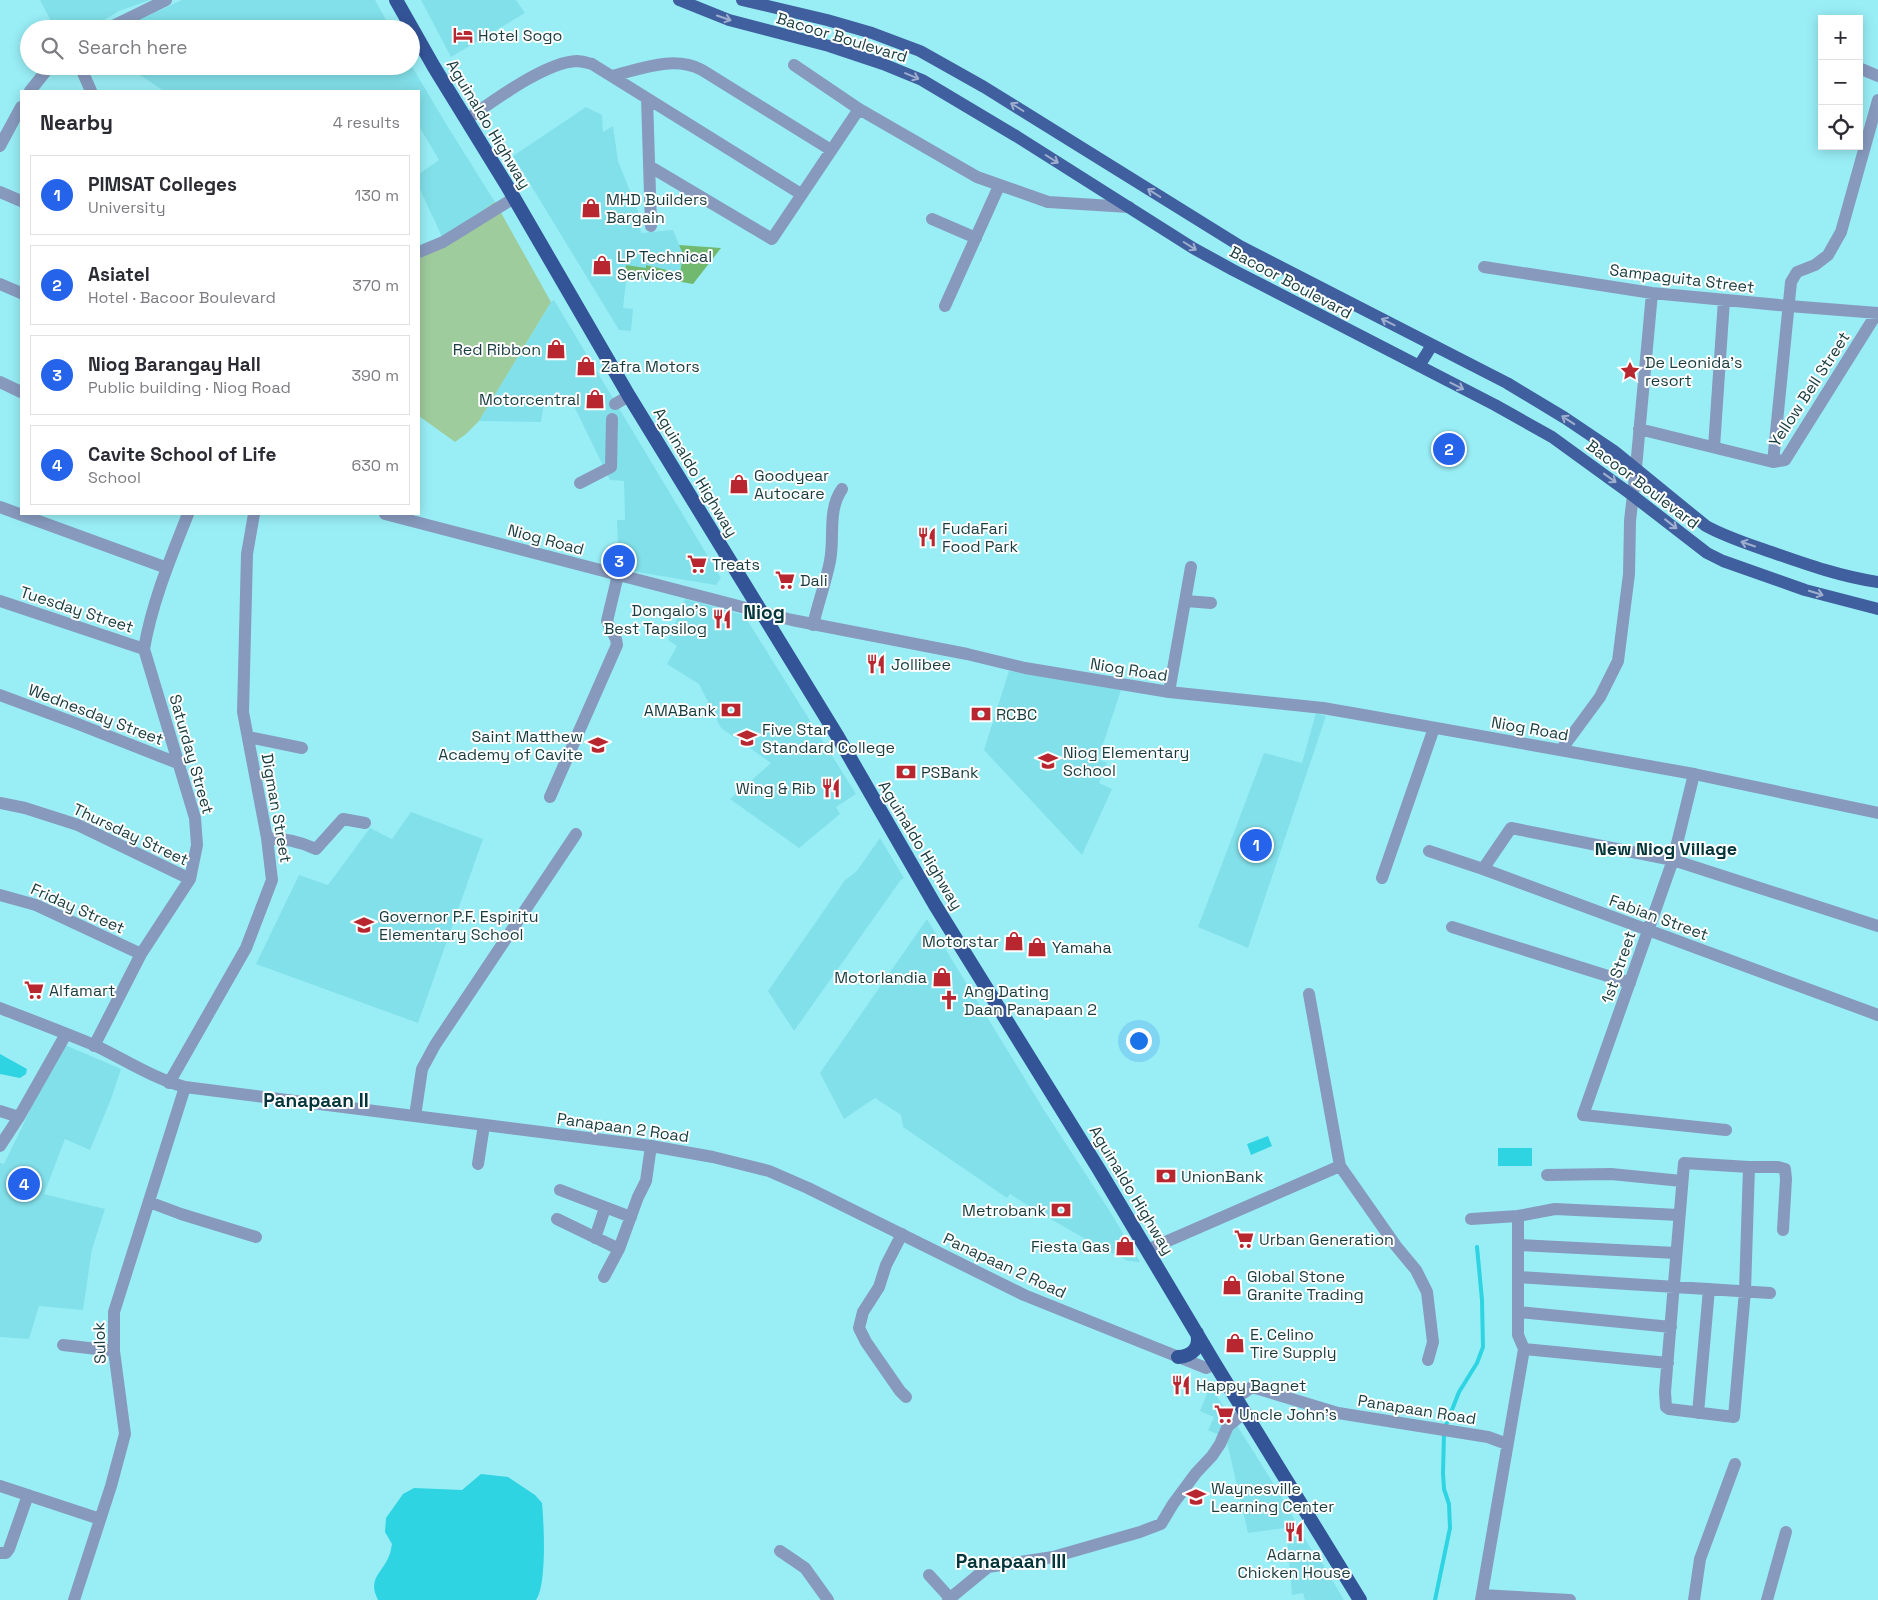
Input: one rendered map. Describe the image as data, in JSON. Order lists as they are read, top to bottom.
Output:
{
  "streets": {
    "highway": ["Aguinaldo Highway"],
    "main road": ["Bacoor Boulevard"],
    "street": [
      "Sampaguita Street",
      "Yellow Bell Street",
      "Niog Road",
      "Tuesday Street",
      "Wednesday Street",
      "Saturday Street",
      "Digman Street",
      "Thursday Street",
      "Friday Street",
      "Fabian Street",
      "1st Street",
      "Panapaan 2 Road",
      "Sulok",
      "Panapaan Road"
    ]
  },
  "crossings": [
    ["Aguinaldo Highway", "Niog Road"],
    ["Aguinaldo Highway", "Panapaan 2 Road"],
    ["Aguinaldo Highway", "Panapaan Road"],
    ["Sampaguita Street", "Yellow Bell Street"],
    ["Niog Road", "1st Street"],
    ["Tuesday Street", "Saturday Street"],
    ["Wednesday Street", "Saturday Street"],
    ["Saturday Street", "Thursday Street"],
    ["Saturday Street", "Friday Street"],
    ["Saturday Street", "Panapaan 2 Road"],
    ["Digman Street", "Panapaan 2 Road"],
    ["Fabian Street", "1st Street"],
    ["Panapaan 2 Road", "Sulok"]
  ],
  "districts": [
    "Niog",
    "New Niog Village",
    "Panapaan II",
    "Panapaan III"
  ],
  "places": {
    "hotel": ["Hotel Sogo"],
    "shop": [
      "MHD Builders Bargain",
      "LP Technical Services",
      "Red Ribbon",
      "Zafra Motors",
      "Motorcentral",
      "Goodyear Autocare",
      "Motorstar",
      "Yamaha",
      "Motorlandia",
      "Fiesta Gas",
      "Global Stone Granite Trading",
      "E. Celino Tire Supply"
    ],
    "place": ["De Leonida’s resort"],
    "restaurant": [
      "FudaFari Food Park",
      "Dongalo's Best Tapsilog",
      "Jollibee",
      "Wing & Rib",
      "Happy Bagnet",
      "Adarna Chicken House"
    ],
    "supermarket": [
      "Treats",
      "Dali",
      "Alfamart",
      "Urban Generation",
      "Uncle John's"
    ],
    "bank": [
      "AMABank",
      "RCBC",
      "PSBank",
      "UnionBank",
      "Metrobank"
    ],
    "school or university": [
      "Five Star Standard College",
      "Saint Matthew Academy of Cavite",
      "Niog Elementary School",
      "Governor P.F. Espiritu Elementary School",
      "Waynesville Learning Center"
    ],
    "church": ["Ang Dating Daan Panapaan 2"]
  },
  "page": {
    "map_buttons": ["+", "−"],
    "search": "Search here",
    "heading": ["Nearby", "4 results"],
    "list": [
      {
        "mark": "1",
        "name": "PIMSAT Colleges",
        "note": "University",
        "value": "130 m"
      },
      {
        "mark": "2",
        "name": "Asiatel",
        "note": "Hotel · Bacoor Boulevard",
        "value": "370 m"
      },
      {
        "mark": "3",
        "name": "Niog Barangay Hall",
        "note": "Public building · Niog Road",
        "value": "390 m"
      },
      {
        "mark": "4",
        "name": "Cavite School of Life",
        "note": "School",
        "value": "630 m"
      }
    ],
    "pins": [
      "2",
      "3",
      "1",
      "4"
    ]
  }
}
